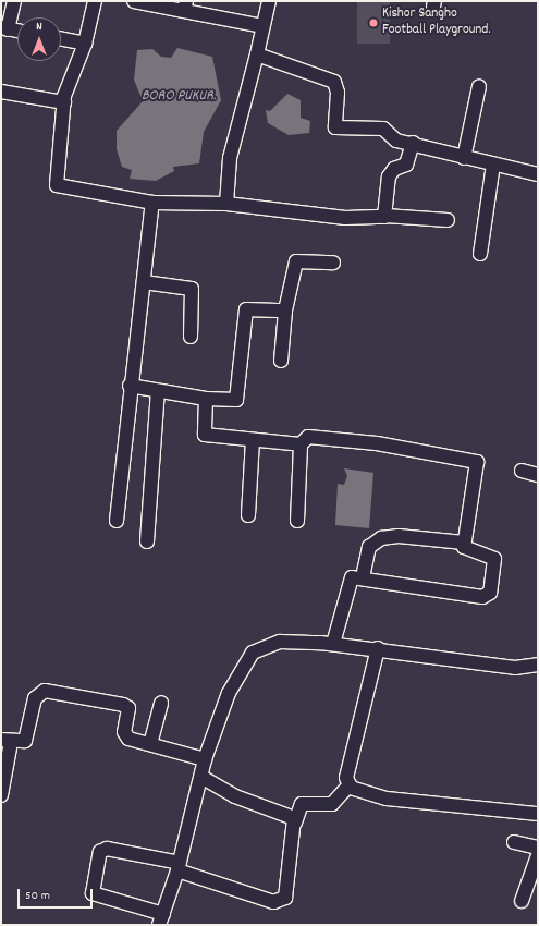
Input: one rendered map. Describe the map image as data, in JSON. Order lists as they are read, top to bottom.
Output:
{
  "water": ["BORO PUKUR."],
  "places": ["Kishor Sangho Football Playground."],
  "scale_bar": "50 m",
  "north": "top"
}
